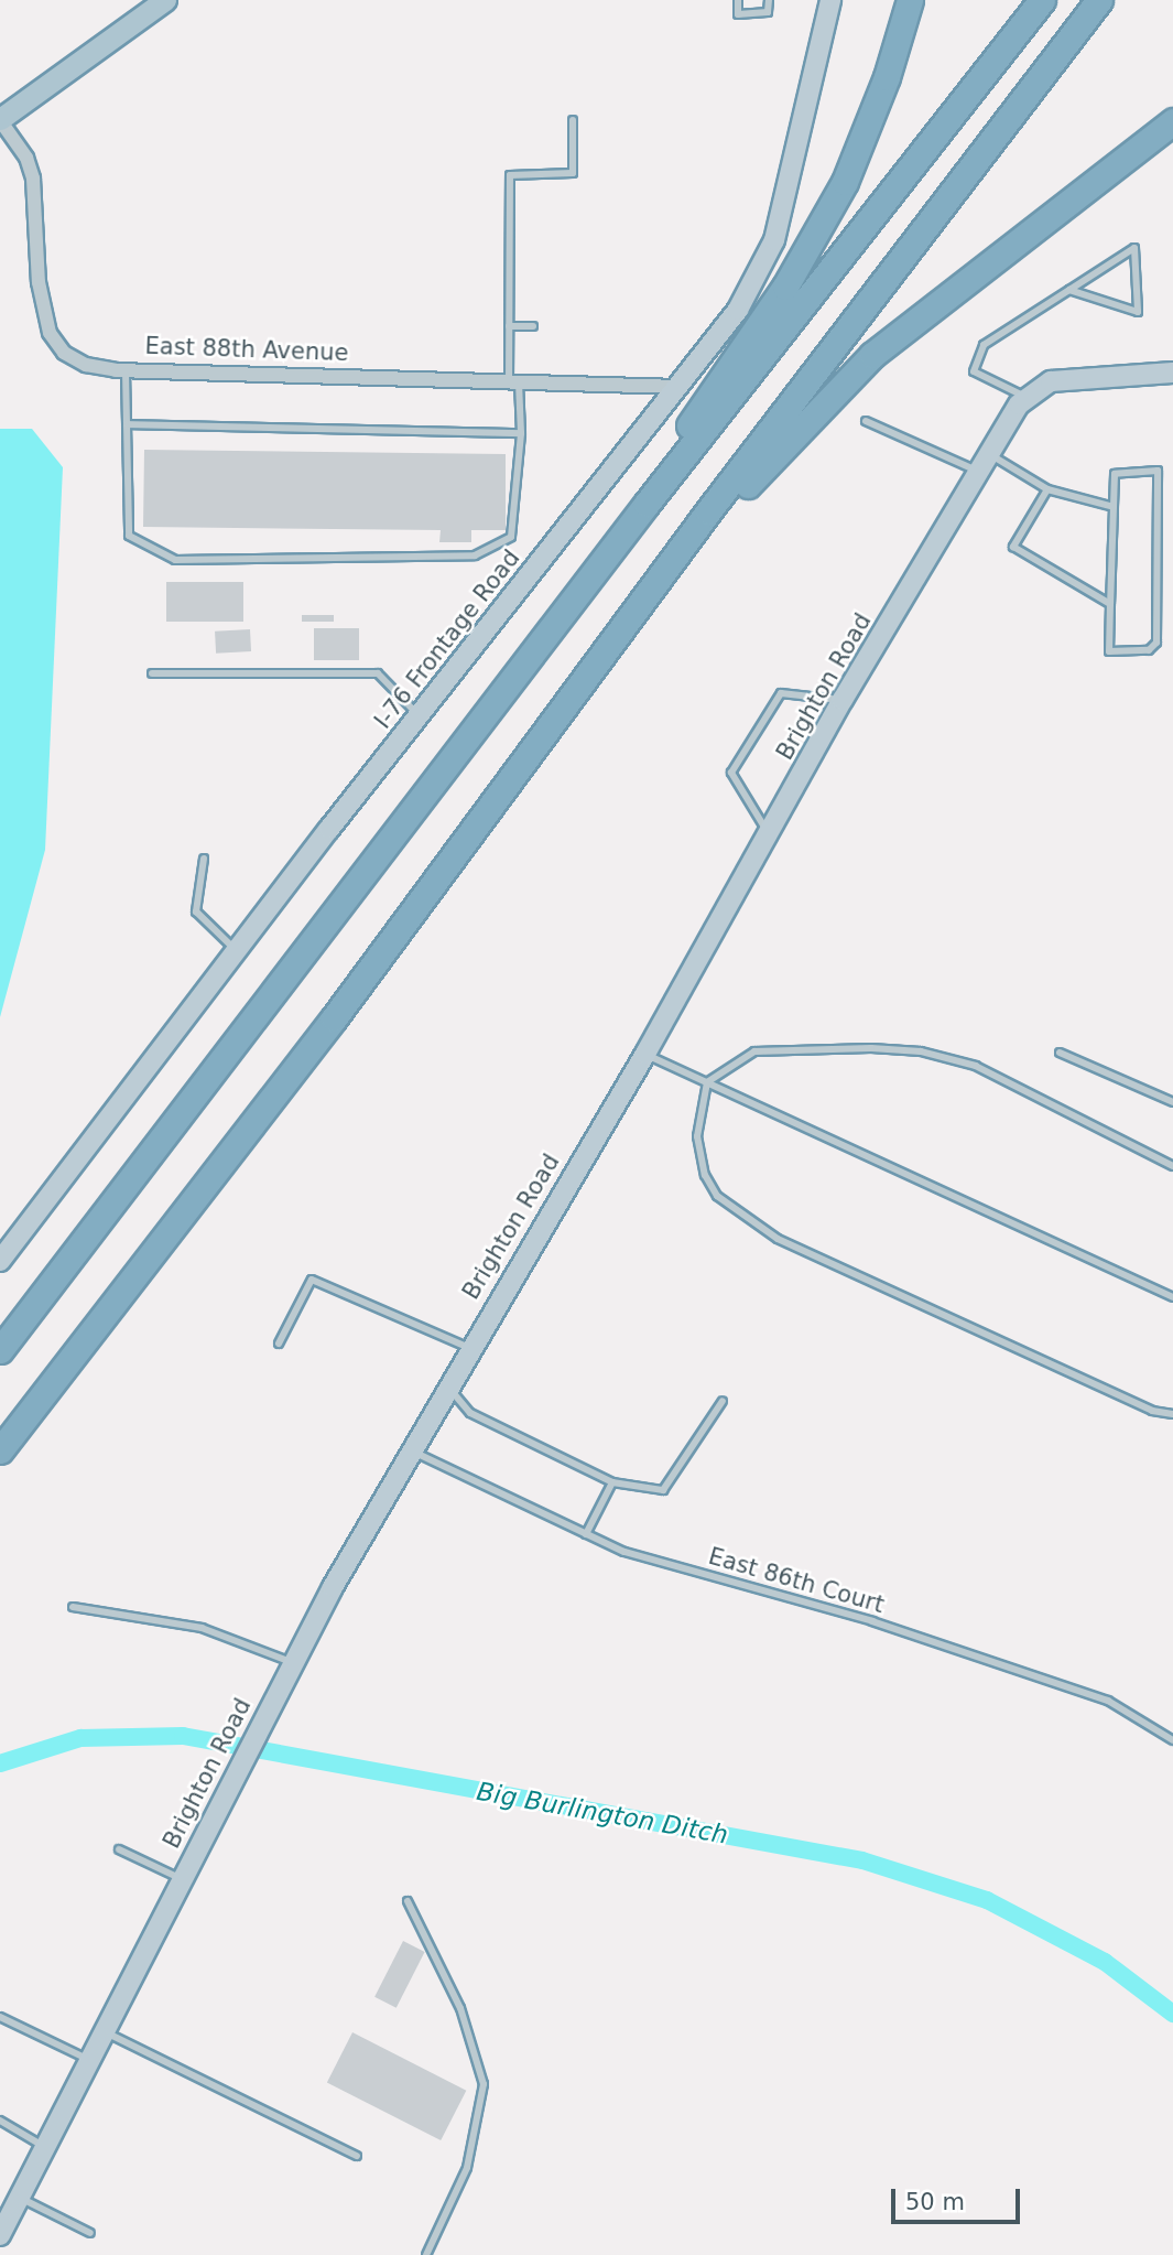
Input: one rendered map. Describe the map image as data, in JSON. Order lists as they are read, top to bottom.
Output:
{
  "streets": {
    "main road": ["East 88th Avenue"],
    "street": ["I-76 Frontage Road", "Brighton Road"],
    "lane": ["East 86th Court"]
  },
  "crossings": [
    ["East 88th Avenue", "I-76 Frontage Road"],
    ["Brighton Road", "East 86th Court"]
  ],
  "water": ["Big Burlington Ditch"],
  "scale_bar": "50 m"
}
